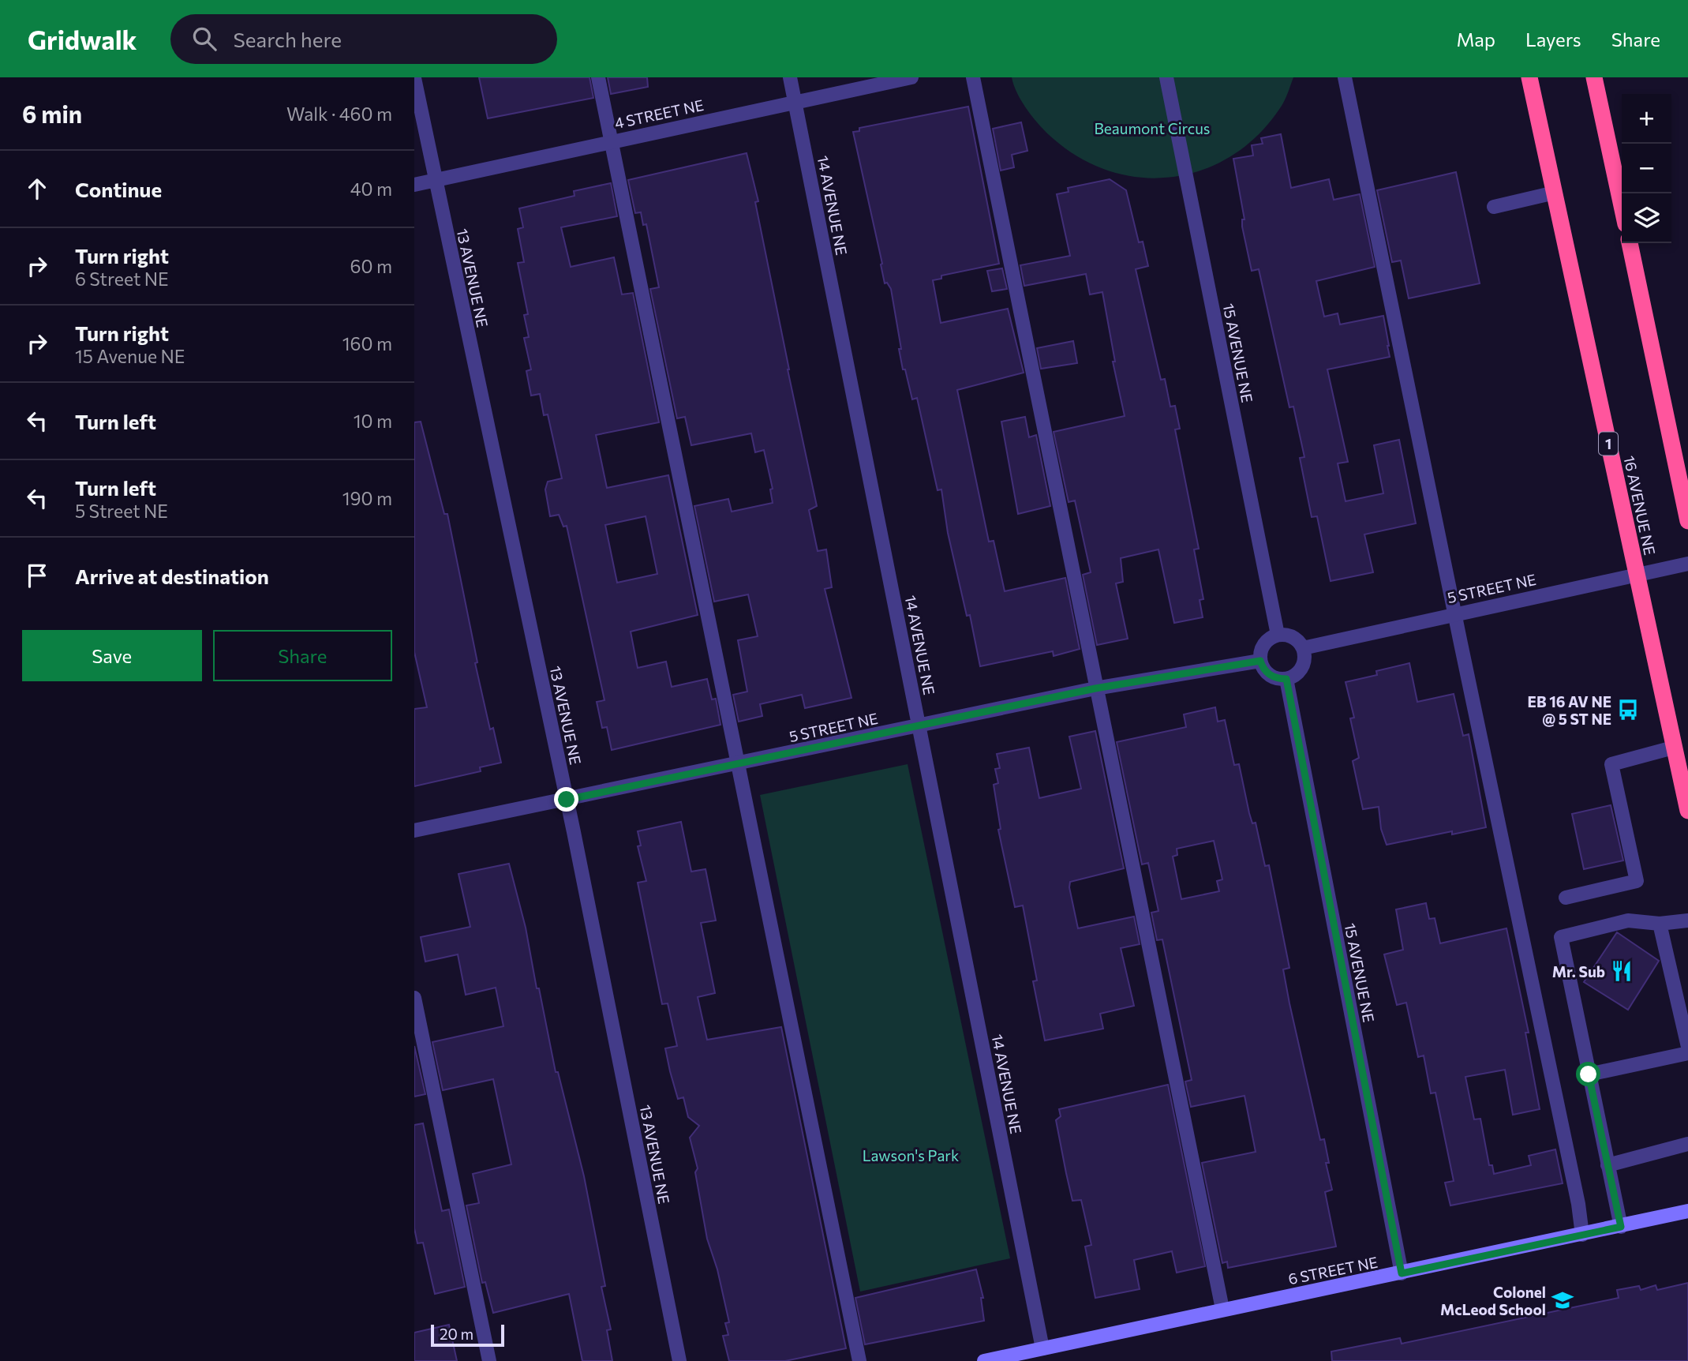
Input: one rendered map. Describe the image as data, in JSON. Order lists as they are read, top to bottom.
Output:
{
  "streets": {
    "highway": ["1", "16 AVENUE NE"],
    "street": [
      "4 STREET NE",
      "14 AVENUE NE",
      "13 AVENUE NE",
      "15 AVENUE NE",
      "5 STREET NE",
      "6 STREET NE"
    ]
  },
  "crossings": [
    ["4 STREET NE", "14 AVENUE NE"],
    ["4 STREET NE", "13 AVENUE NE"],
    ["14 AVENUE NE", "5 STREET NE"],
    ["14 AVENUE NE", "6 STREET NE"],
    ["13 AVENUE NE", "5 STREET NE"],
    ["15 AVENUE NE", "5 STREET NE"],
    ["15 AVENUE NE", "6 STREET NE"],
    ["16 AVENUE NE", "5 STREET NE"]
  ],
  "parks": ["Beaumont Circus", "Lawson's Park"],
  "places": {
    "bus stop": ["EB 16 AV NE @ 5 ST NE"],
    "restaurant": ["Mr. Sub"],
    "school or university": ["Colonel McLeod School"]
  },
  "scale_bar": "20 m",
  "page": {
    "header": "Gridwalk",
    "search": "Search here",
    "nav": ["Map", "Layers", "Share"],
    "heading": ["6 min", "Walk · 460 m"],
    "map_buttons": ["+", "−"],
    "list": [
      ["Continue", "40 m"],
      ["Turn right", "6 Street NE", "60 m"],
      ["Turn right", "15 Avenue NE", "160 m"],
      ["Turn left", "10 m"],
      ["Turn left", "5 Street NE", "190 m"],
      "Arrive at destination"
    ],
    "buttons": ["Save", "Share"],
    "scale": "20 m"
  }
}
